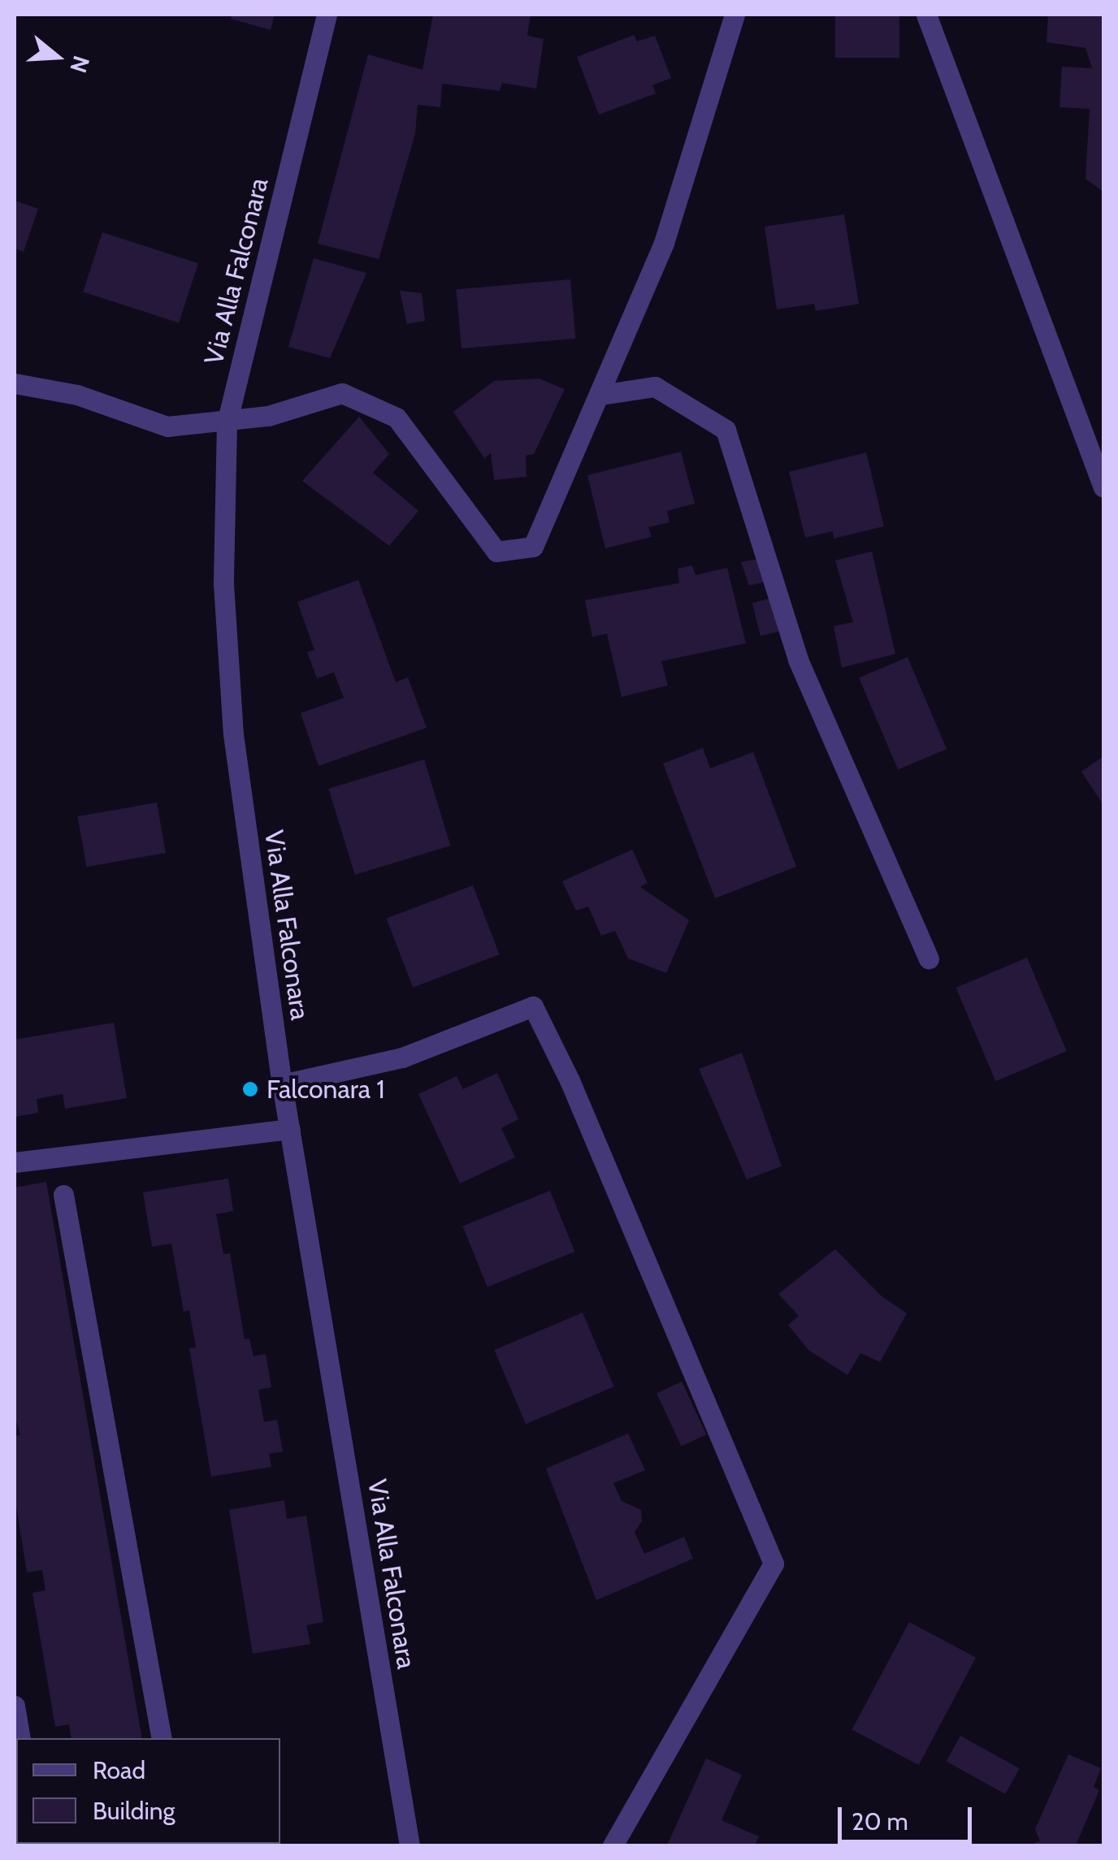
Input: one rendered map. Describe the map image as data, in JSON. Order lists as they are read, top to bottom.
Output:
{
  "streets": {
    "street": ["Via Alla Falconara"]
  },
  "places": ["Falconara 1"],
  "legend": ["Road", "Building"],
  "scale_bar": "20 m",
  "north": "right"
}
